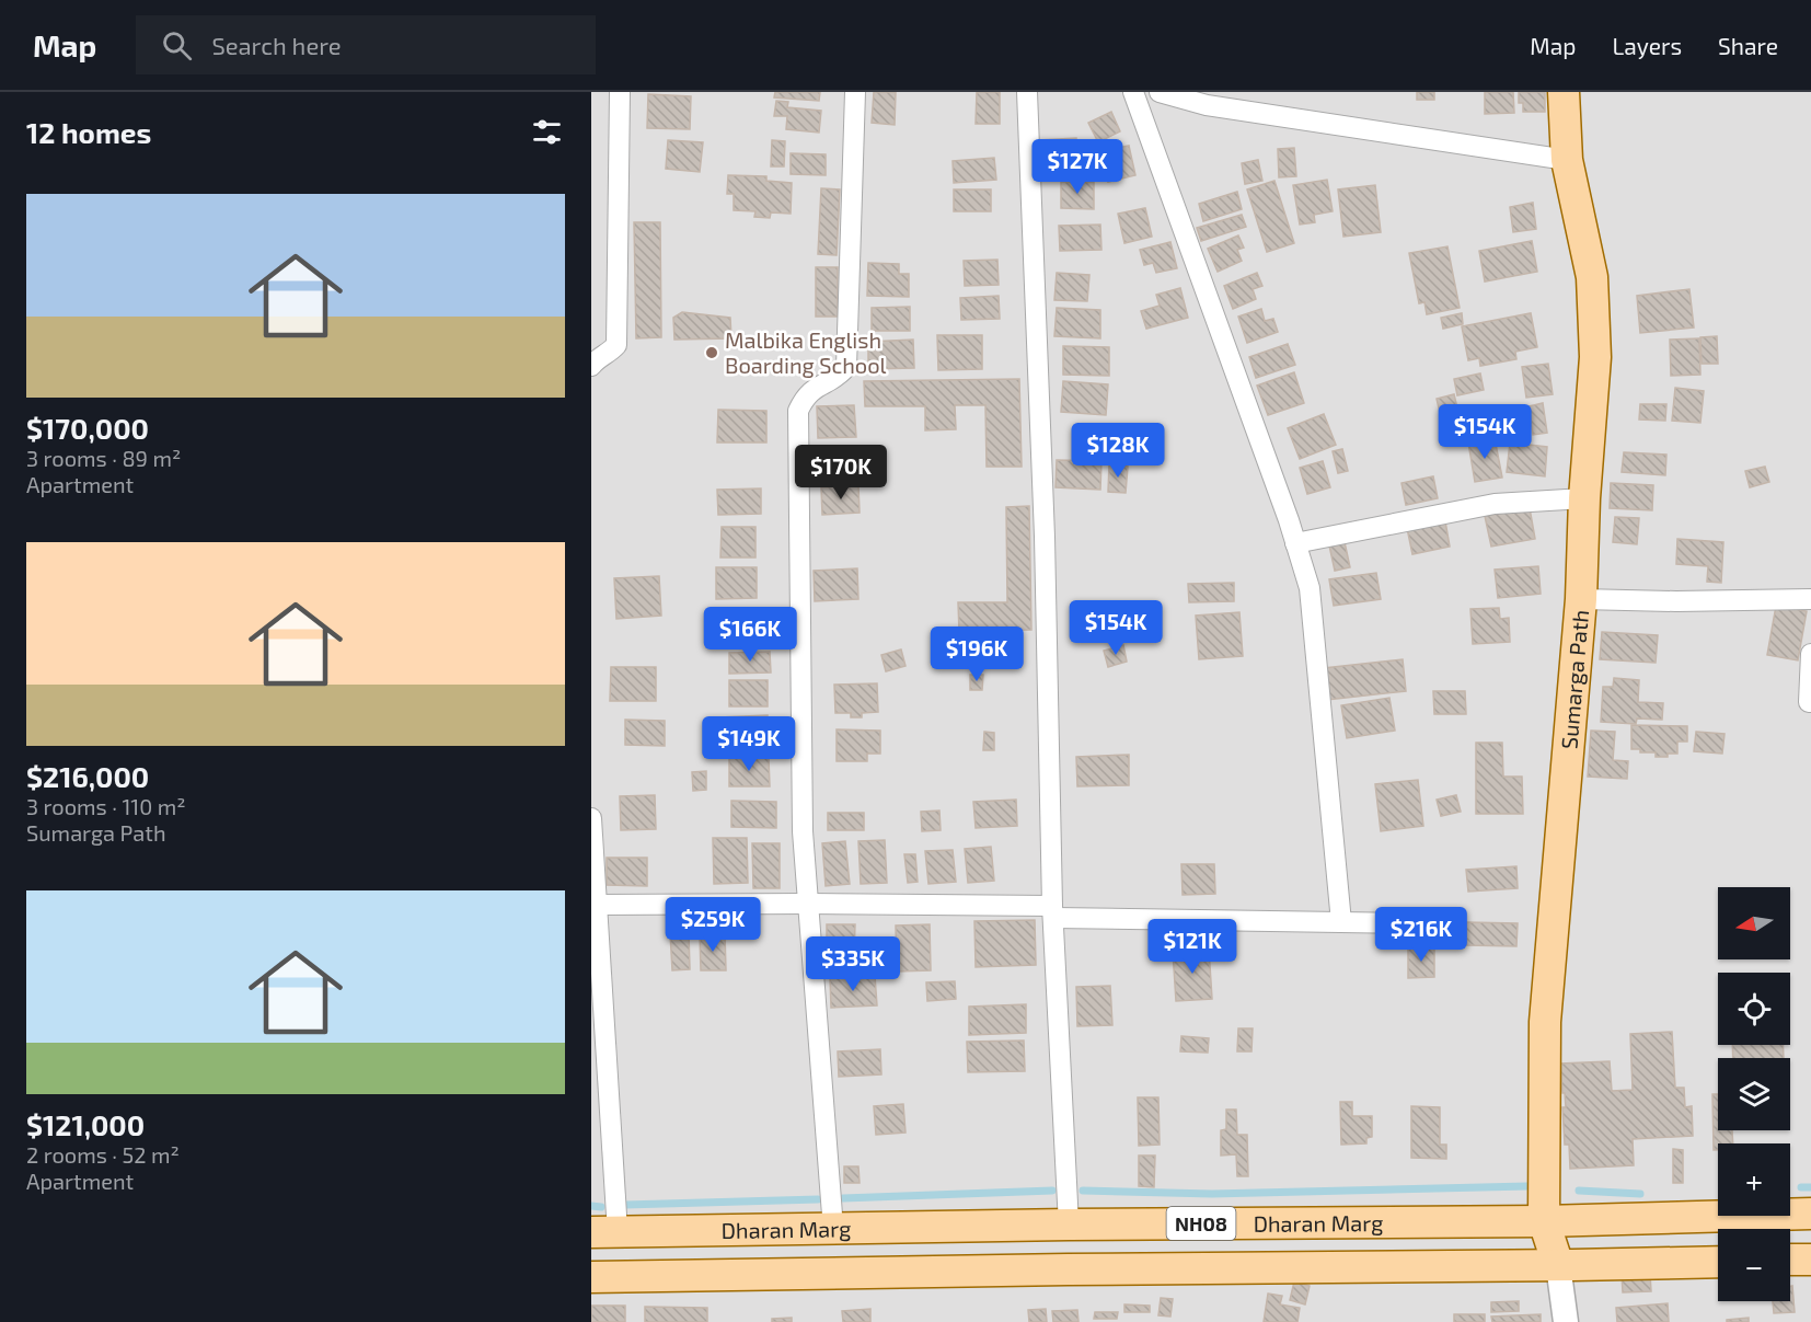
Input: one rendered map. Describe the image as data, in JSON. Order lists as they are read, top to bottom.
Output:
{
  "streets": {
    "main road": ["Sumarga Path", "Dharan Marg", "NH08"]
  },
  "crossings": [
    ["Sumarga Path", "Dharan Marg"]
  ],
  "places": ["Malbika English Boarding School"],
  "north": "left",
  "page": {
    "header": "Map",
    "search": "Search here",
    "nav": ["Map", "Layers", "Share"],
    "heading": "12 homes",
    "price": [
      "$127K",
      "$154K",
      "$128K",
      "$170K",
      "$154K",
      "$166K",
      "$196K",
      "$149K",
      "$259K",
      "$216K",
      "$121K",
      "$335K"
    ],
    "list": [
      {
        "name": "$170,000",
        "note": "3 rooms · 89 m² · Apartment"
      },
      {
        "name": "$216,000",
        "note": "3 rooms · 110 m² · Sumarga Path"
      },
      {
        "name": "$121,000",
        "note": "2 rooms · 52 m² · Apartment"
      }
    ],
    "map_buttons": ["+", "−"]
  }
}
